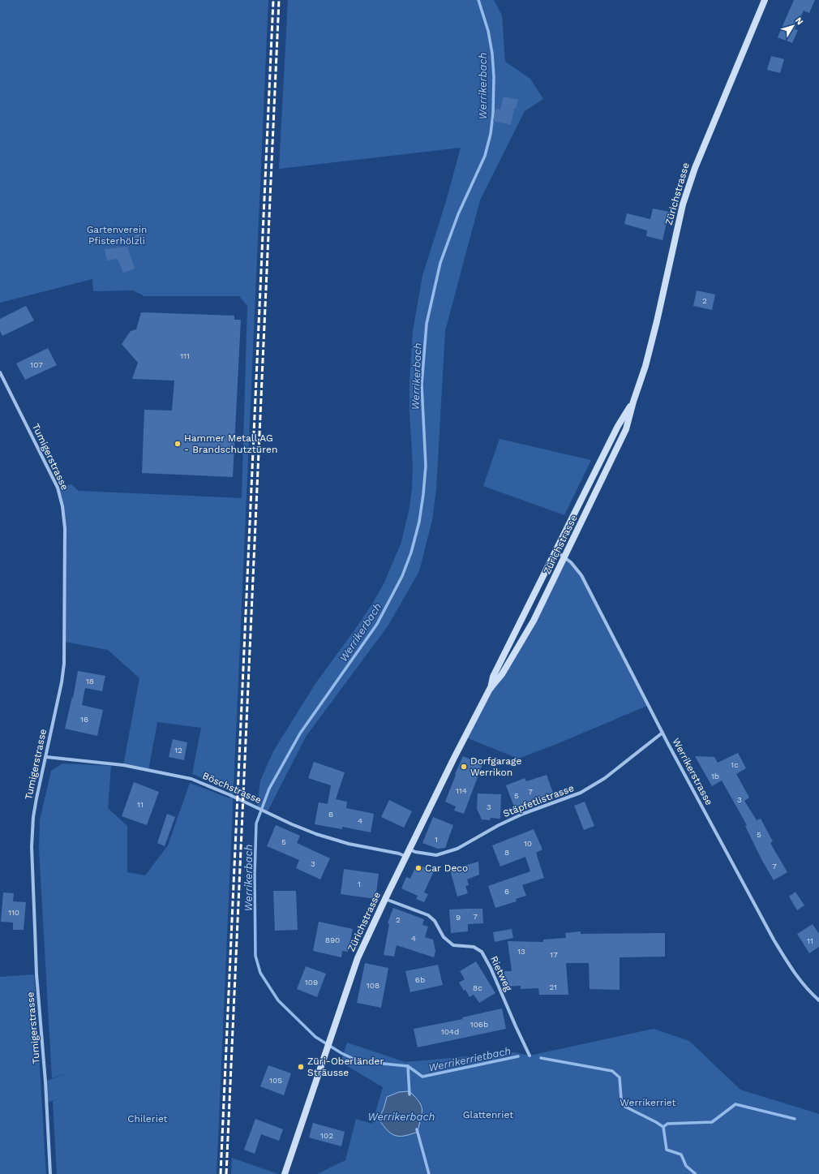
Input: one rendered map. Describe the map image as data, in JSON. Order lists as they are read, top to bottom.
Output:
{
  "streets": {
    "main road": ["Zürichstrasse"],
    "street": [
      "Tumigerstrasse",
      "Werrikerstrasse",
      "Böschstrasse",
      "Stäpfetlistrasse",
      "Rietweg"
    ]
  },
  "crossings": [
    ["Zürichstrasse", "Werrikerstrasse"],
    ["Zürichstrasse", "Böschstrasse"],
    ["Zürichstrasse", "Stäpfetlistrasse"],
    ["Zürichstrasse", "Rietweg"],
    ["Tumigerstrasse", "Böschstrasse"],
    ["Werrikerstrasse", "Stäpfetlistrasse"]
  ],
  "water": ["Werrikerbach", "Werrikerrietbach"],
  "parks": [
    "Gartenverein Pfisterhölzli",
    "Werrikerriet",
    "Glattenriet",
    "Chileriet"
  ],
  "places": [
    "Hammer Metall AG - Brandschutztüren",
    "Dorfgarage Werrikon",
    "Car Deco",
    "Züri-Oberländer Sträusse"
  ],
  "house_numbers": [
    "2",
    "111",
    "107",
    "18",
    "16",
    "12",
    "1c",
    "1b",
    "114",
    "7",
    "5",
    "3",
    "11",
    "3",
    "6",
    "4",
    "5",
    "1",
    "5",
    "10",
    "8",
    "3",
    "7",
    "1",
    "6",
    "110",
    "7",
    "9",
    "2",
    "4",
    "890",
    "11",
    "13",
    "17",
    "6b",
    "109",
    "108",
    "21",
    "8c",
    "106b",
    "104d",
    "105",
    "102"
  ],
  "north": "top right"
}
